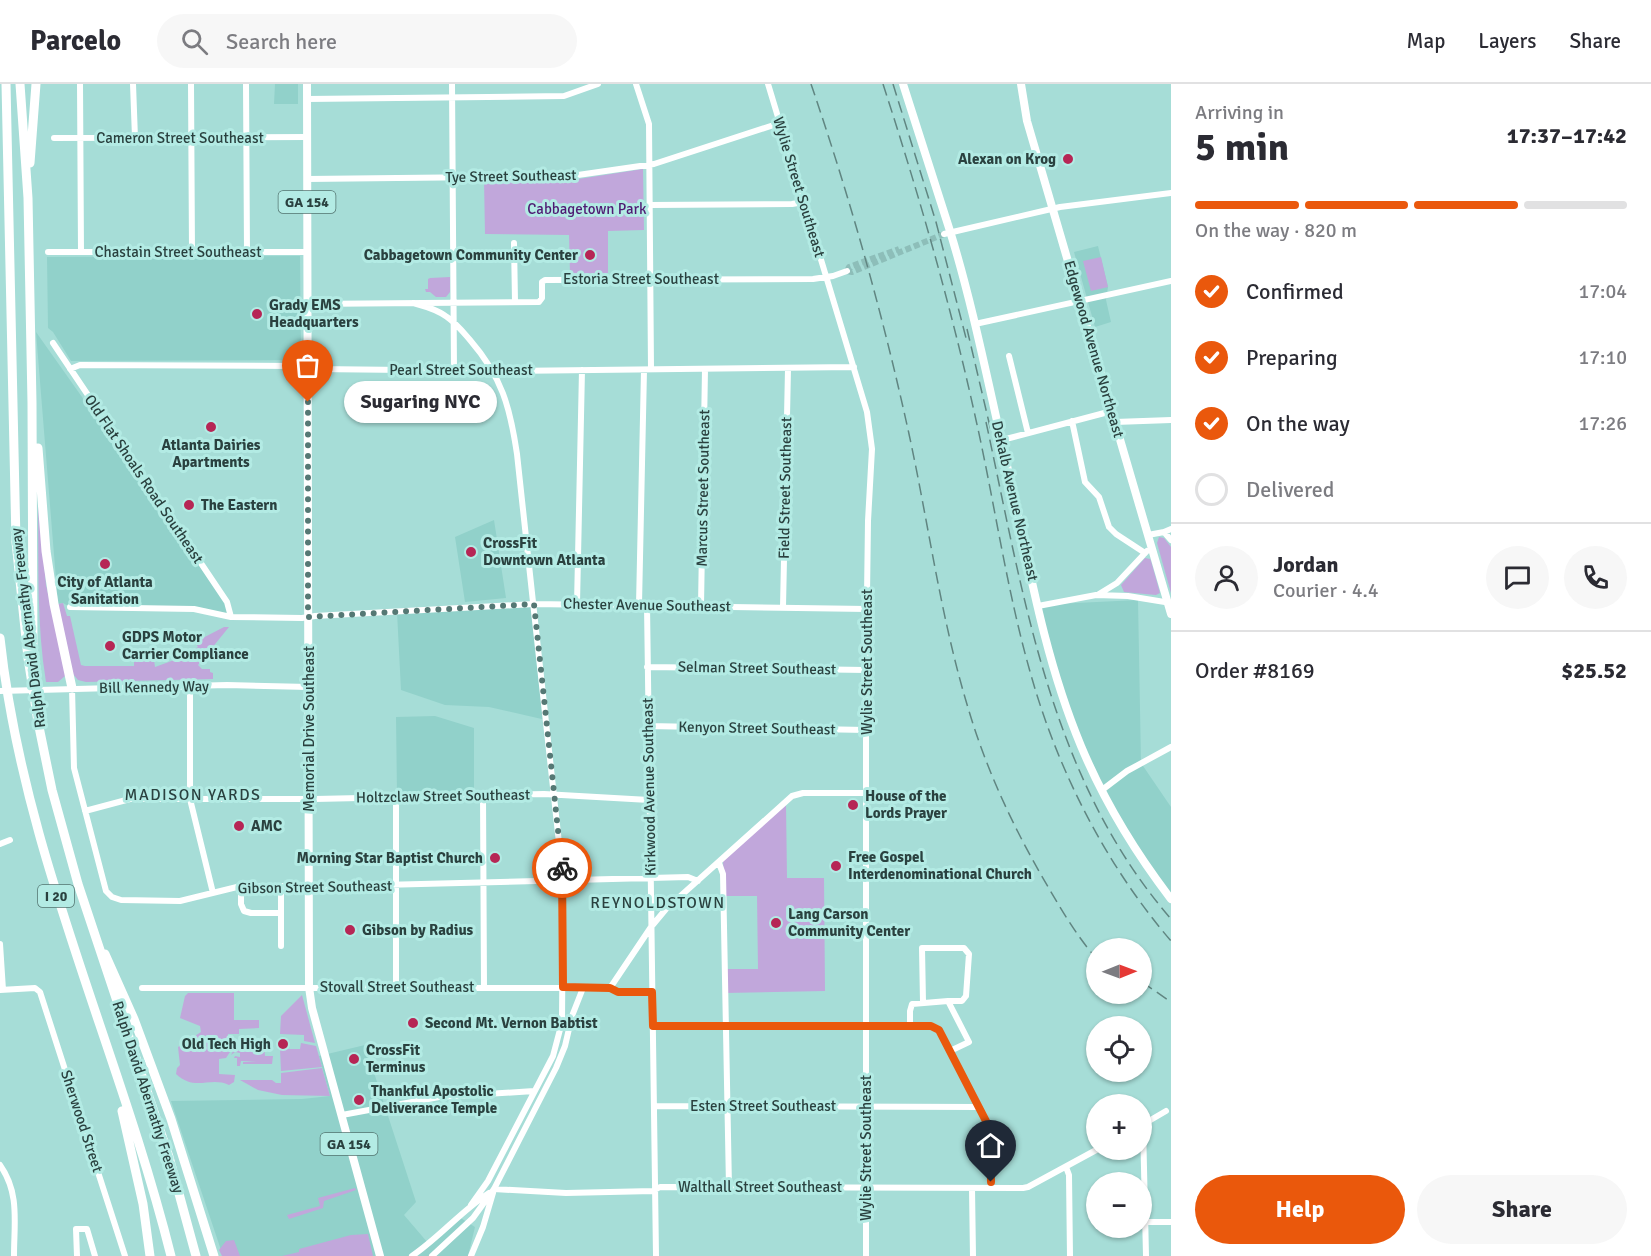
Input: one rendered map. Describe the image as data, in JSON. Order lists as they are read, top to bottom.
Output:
{
  "streets": {
    "highway": ["Ralph David Abernathy Freeway", "I 20"],
    "main road": [
      "GA 154",
      "Edgewood Avenue Northeast",
      "DeKalb Avenue Northeast",
      "Memorial Drive Southeast"
    ],
    "street": [
      "Cameron Street Southeast",
      "Tye Street Southeast",
      "Wylie Street Southeast",
      "Chastain Street Southeast",
      "Estoria Street Southeast",
      "Pearl Street Southeast",
      "Old Flat Shoals Road Southeast",
      "Marcus Street Southeast",
      "Field Street Southeast",
      "Chester Avenue Southeast",
      "Selman Street Southeast",
      "Bill Kennedy Way",
      "Kenyon Street Southeast",
      "Kirkwood Avenue Southeast",
      "Holtzclaw Street Southeast",
      "Gibson Street Southeast",
      "Stovall Street Southeast",
      "Esten Street Southeast",
      "Sherwood Street",
      "Walthall Street Southeast"
    ]
  },
  "crossings": [
    ["Cameron Street Southeast", "Memorial Drive Southeast"],
    ["Tye Street Southeast", "Wylie Street Southeast"],
    ["Tye Street Southeast", "Memorial Drive Southeast"],
    ["Wylie Street Southeast", "Estoria Street Southeast"],
    ["Wylie Street Southeast", "Pearl Street Southeast"],
    ["Wylie Street Southeast", "Chester Avenue Southeast"],
    ["Wylie Street Southeast", "Selman Street Southeast"],
    ["Wylie Street Southeast", "Kenyon Street Southeast"],
    ["Wylie Street Southeast", "Esten Street Southeast"],
    ["Wylie Street Southeast", "Walthall Street Southeast"],
    ["Chastain Street Southeast", "Memorial Drive Southeast"],
    ["Estoria Street Southeast", "Memorial Drive Southeast"],
    ["Pearl Street Southeast", "Old Flat Shoals Road Southeast"],
    ["Pearl Street Southeast", "Marcus Street Southeast"],
    ["Pearl Street Southeast", "Field Street Southeast"],
    ["Pearl Street Southeast", "Memorial Drive Southeast"],
    ["Old Flat Shoals Road Southeast", "Chester Avenue Southeast"],
    ["Marcus Street Southeast", "Chester Avenue Southeast"],
    ["Field Street Southeast", "Chester Avenue Southeast"],
    ["Chester Avenue Southeast", "Memorial Drive Southeast"],
    ["Chester Avenue Southeast", "Kirkwood Avenue Southeast"],
    ["Selman Street Southeast", "Kirkwood Avenue Southeast"],
    ["Bill Kennedy Way", "Memorial Drive Southeast"],
    ["Bill Kennedy Way", "Gibson Street Southeast"],
    ["Kenyon Street Southeast", "Kirkwood Avenue Southeast"],
    ["Memorial Drive Southeast", "Holtzclaw Street Southeast"],
    ["Memorial Drive Southeast", "Gibson Street Southeast"],
    ["Memorial Drive Southeast", "Stovall Street Southeast"],
    ["Kirkwood Avenue Southeast", "Holtzclaw Street Southeast"],
    ["Kirkwood Avenue Southeast", "Gibson Street Southeast"],
    ["Kirkwood Avenue Southeast", "Stovall Street Southeast"],
    ["Kirkwood Avenue Southeast", "Esten Street Southeast"],
    ["Kirkwood Avenue Southeast", "Walthall Street Southeast"],
    ["Holtzclaw Street Southeast", "Gibson Street Southeast"]
  ],
  "districts": ["MADISON YARDS", "REYNOLDSTOWN"],
  "parks": ["Cabbagetown Park"],
  "places": [
    "Alexan on Krog",
    "Cabbagetown Community Center",
    "Grady EMS Headquarters",
    "Sugaring NYC",
    "Atlanta Dairies Apartments",
    "The Eastern",
    "CrossFit Downtown Atlanta",
    "City of Atlanta Sanitation",
    "GDPS Motor Carrier Compliance",
    "House of the Lords Prayer",
    "AMC",
    "Morning Star Baptist Church",
    "Free Gospel Interdenominational Church",
    "Lang Carson Community Center",
    "Gibson by Radius",
    "Second Mt. Vernon Babtist",
    "Old Tech High",
    "CrossFit Terminus",
    "Thankful Apostolic Deliverance Temple"
  ],
  "north": "right",
  "page": {
    "header": "Parcelo",
    "search": "Search here",
    "nav": ["Map", "Layers", "Share"],
    "heading": ["5 min", "Arriving in", "17:37–17:42"],
    "panel": [
      "Jordan",
      "Courier · 4.4",
      "Order #8169",
      "$25.52"
    ],
    "bar": "On the way · 820 m",
    "list": [
      ["Confirmed", "17:04"],
      ["Preparing", "17:10"],
      ["On the way", "17:26"],
      "Delivered"
    ],
    "bubble": "Sugaring NYC",
    "map_buttons": ["+", "−"],
    "buttons": ["Help", "Share"]
  }
}
